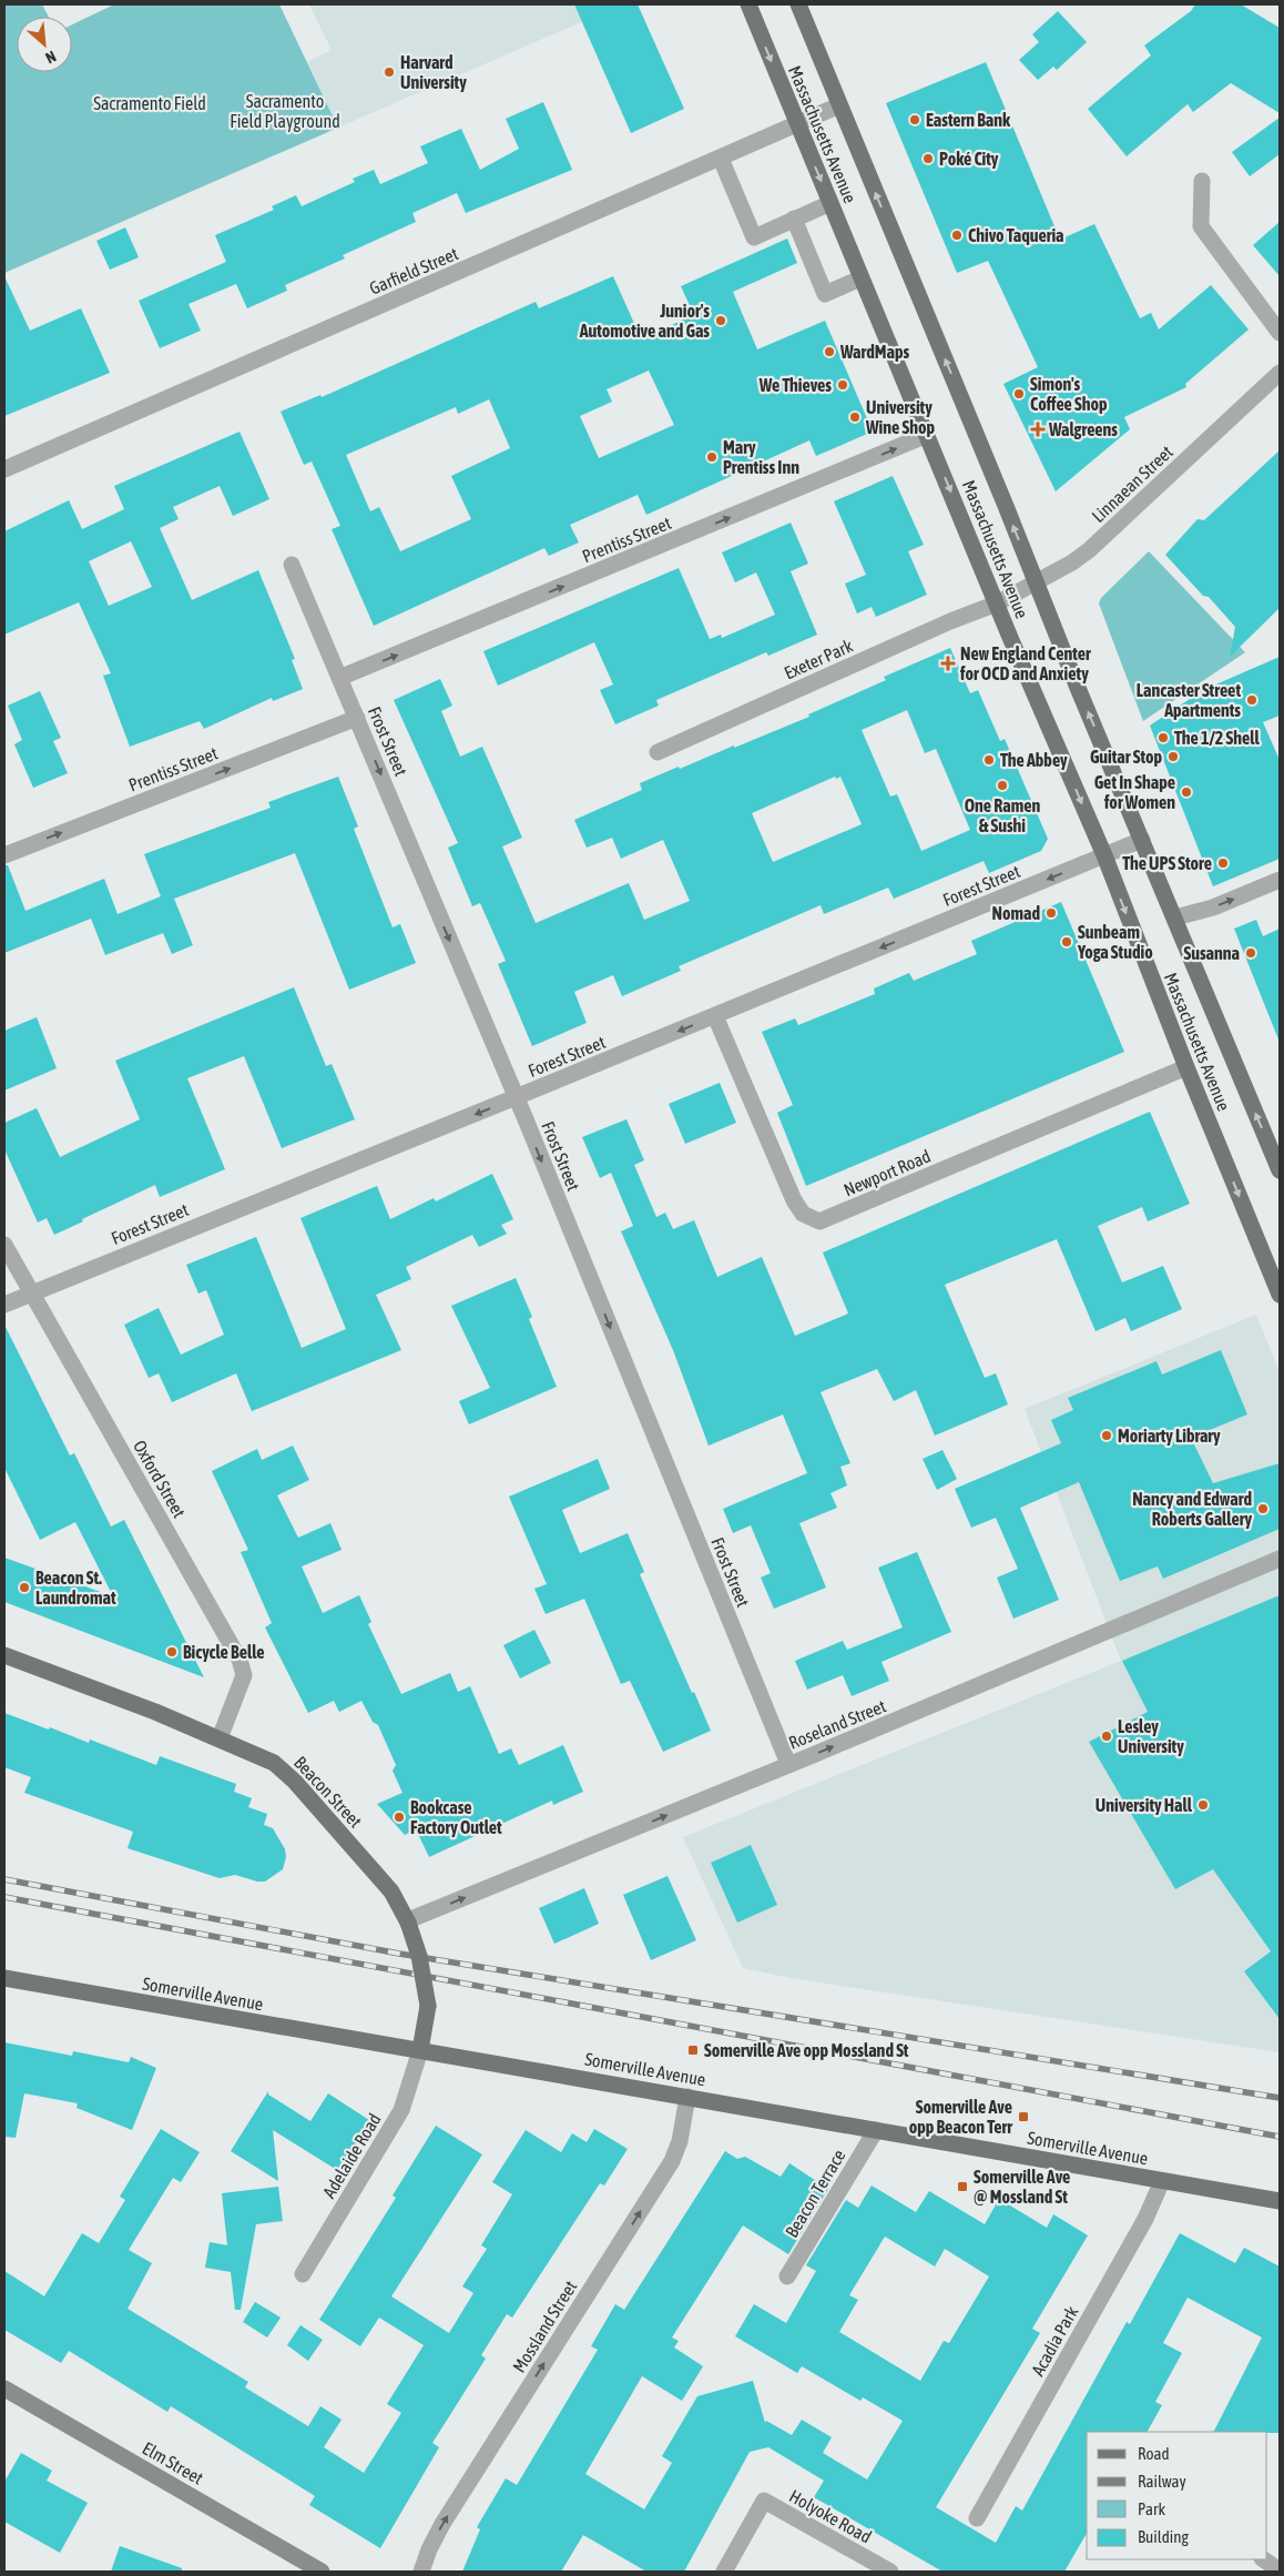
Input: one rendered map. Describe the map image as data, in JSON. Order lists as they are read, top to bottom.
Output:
{
  "streets": {
    "main road": [
      "Massachusetts Avenue",
      "Beacon Street",
      "Somerville Avenue",
      "Elm Street"
    ],
    "street": [
      "Garfield Street",
      "Linnaean Street",
      "Prentiss Street",
      "Exeter Park",
      "Frost Street",
      "Forest Street",
      "Newport Road",
      "Oxford Street",
      "Roseland Street",
      "Adelaide Road",
      "Beacon Terrace",
      "Mossland Street",
      "Acadia Park",
      "Holyoke Road"
    ]
  },
  "crossings": [
    ["Massachusetts Avenue", "Garfield Street"],
    ["Massachusetts Avenue", "Linnaean Street"],
    ["Massachusetts Avenue", "Prentiss Street"],
    ["Massachusetts Avenue", "Exeter Park"],
    ["Massachusetts Avenue", "Forest Street"],
    ["Massachusetts Avenue", "Newport Road"],
    ["Linnaean Street", "Exeter Park"],
    ["Prentiss Street", "Frost Street"],
    ["Frost Street", "Forest Street"],
    ["Frost Street", "Roseland Street"],
    ["Forest Street", "Newport Road"],
    ["Forest Street", "Oxford Street"],
    ["Oxford Street", "Beacon Street"],
    ["Roseland Street", "Beacon Street"],
    ["Beacon Street", "Somerville Avenue"],
    ["Beacon Street", "Adelaide Road"],
    ["Somerville Avenue", "Adelaide Road"],
    ["Somerville Avenue", "Beacon Terrace"],
    ["Somerville Avenue", "Mossland Street"],
    ["Somerville Avenue", "Acadia Park"]
  ],
  "one_way": [
    "Prentiss Street",
    "Frost Street",
    "Forest Street",
    "Roseland Street",
    "Mossland Street"
  ],
  "parks": ["Sacramento Field Playground", "Sacramento Field"],
  "places": {
    "other": [
      "Harvard University",
      "Eastern Bank",
      "Poké City",
      "Chivo Taqueria",
      "Junior's Automotive and Gas",
      "WardMaps",
      "We Thieves",
      "Simon's Coffee Shop",
      "University Wine Shop",
      "Mary Prentiss Inn",
      "Lancaster Street Apartments",
      "The 1/2 Shell",
      "Guitar Stop",
      "The Abbey",
      "One Ramen & Sushi",
      "Get In Shape for Women",
      "The UPS Store",
      "Nomad",
      "Sunbeam Yoga Studio",
      "Susanna",
      "Moriarty Library",
      "Nancy and Edward Roberts Gallery",
      "Beacon St. Laundromat",
      "Bicycle Belle",
      "Lesley University",
      "University Hall",
      "Bookcase Factory Outlet"
    ],
    "health": ["Walgreens", "New England Center for OCD and Anxiety"],
    "transit": ["Somerville Ave opp Mossland St", "Somerville Ave opp Beacon Terr", "Somerville Ave @ Mossland St"]
  },
  "legend": [
    "Road",
    "Railway",
    "Park",
    "Building"
  ],
  "north": "bottom right"
}
